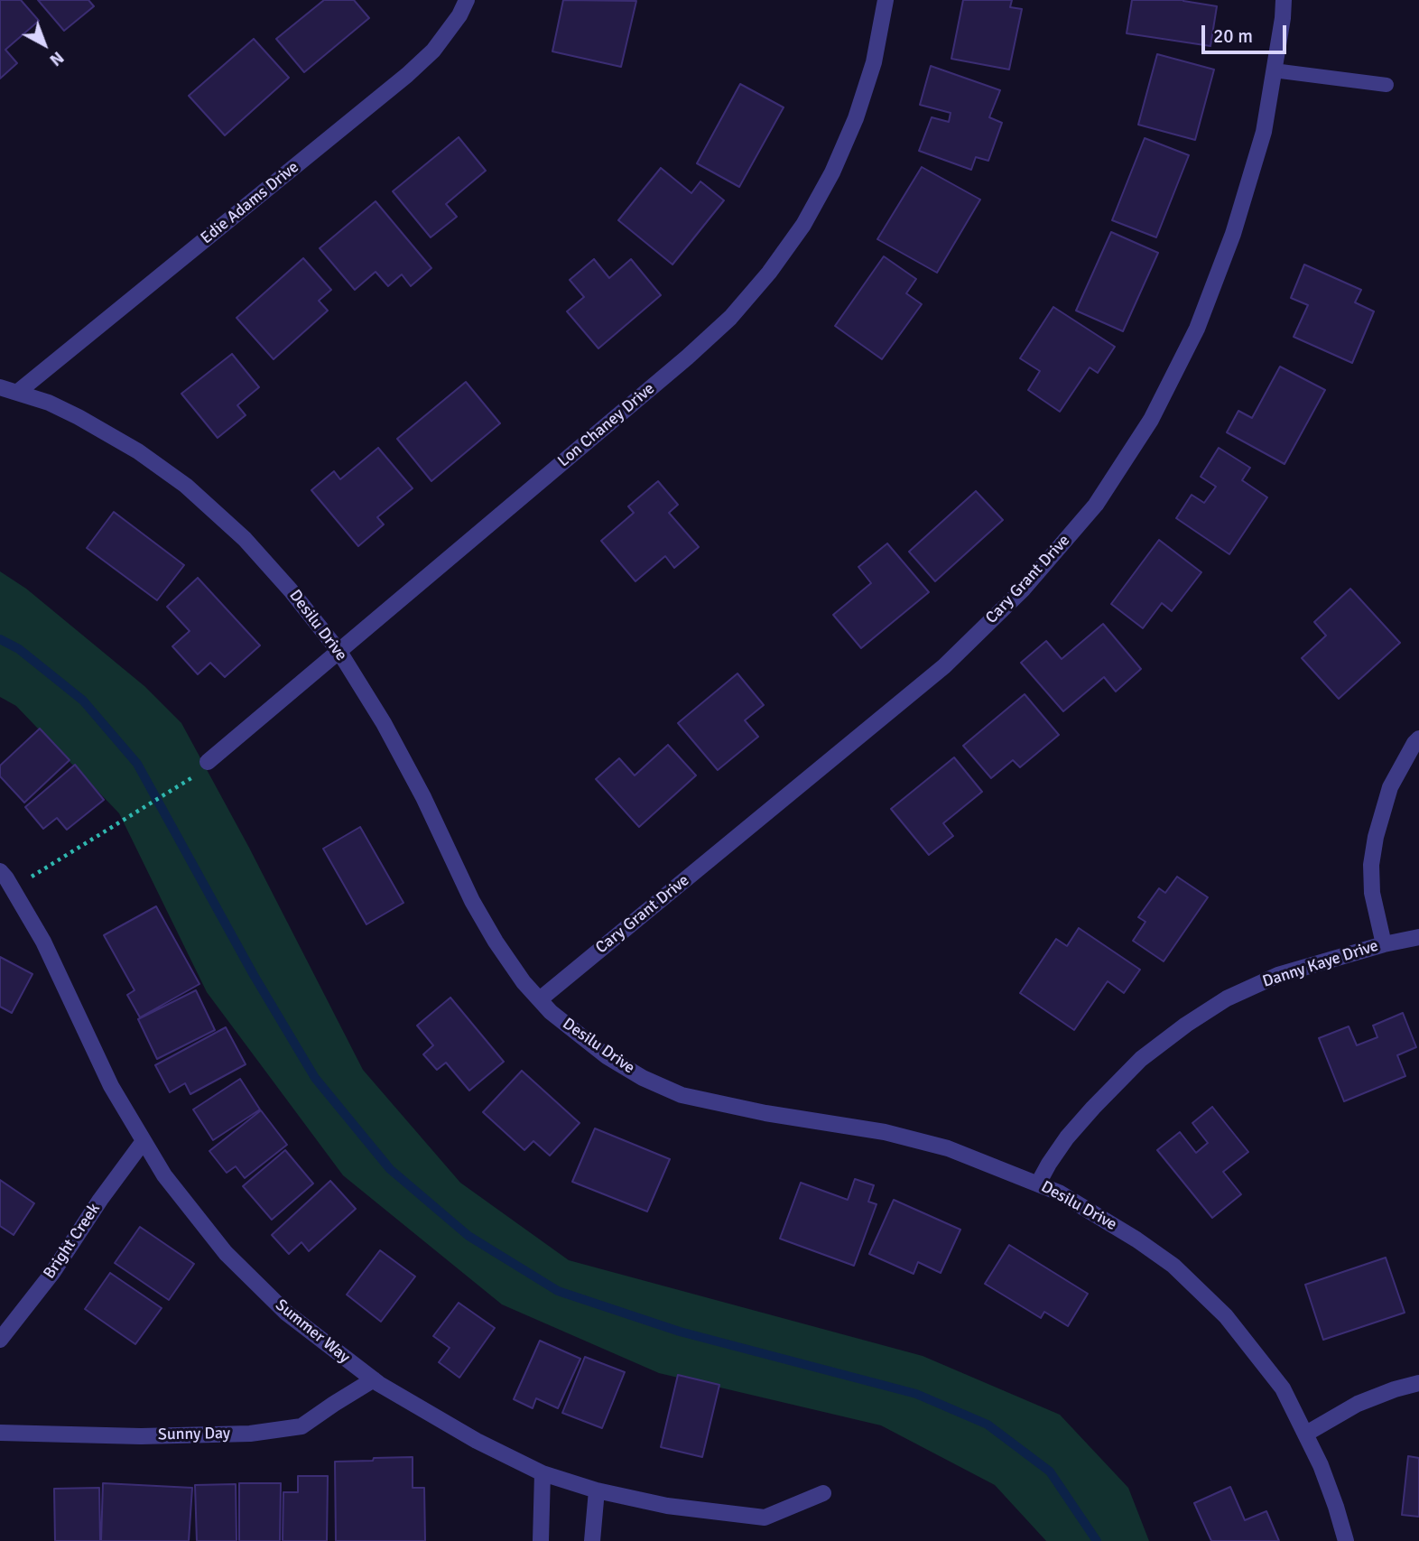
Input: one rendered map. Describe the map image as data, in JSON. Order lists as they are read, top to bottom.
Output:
{
  "streets": {
    "street": [
      "Edie Adams Drive",
      "Lon Chaney Drive",
      "Cary Grant Drive",
      "Desilu Drive",
      "Danny Kaye Drive",
      "Bright Creek",
      "Summer Way",
      "Sunny Day"
    ]
  },
  "crossings": [
    ["Edie Adams Drive", "Desilu Drive"],
    ["Lon Chaney Drive", "Desilu Drive"],
    ["Cary Grant Drive", "Desilu Drive"],
    ["Desilu Drive", "Danny Kaye Drive"],
    ["Bright Creek", "Summer Way"],
    ["Summer Way", "Sunny Day"]
  ],
  "scale_bar": "20 m",
  "north": "bottom right"
}
